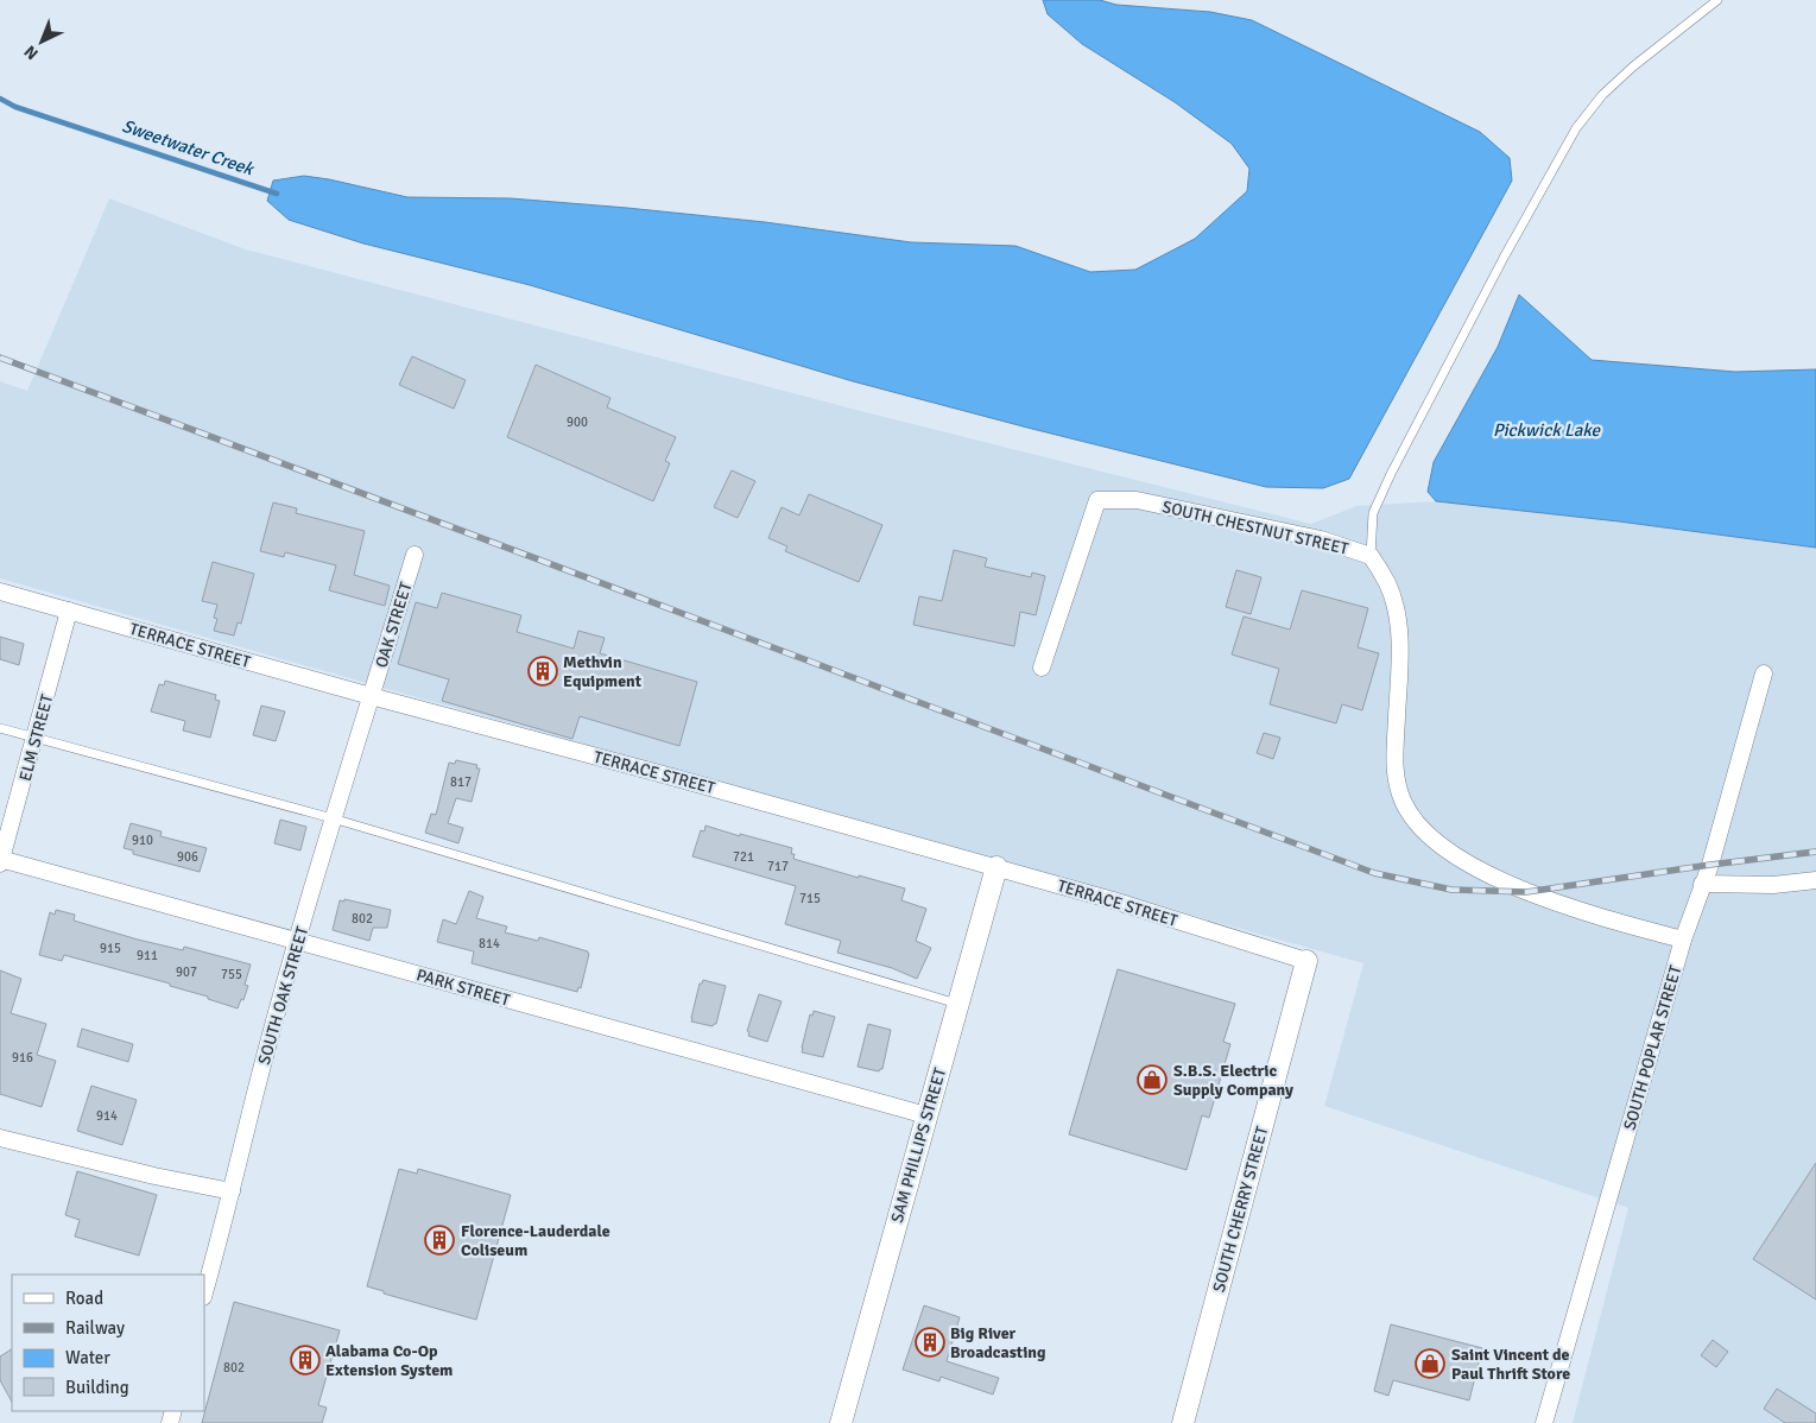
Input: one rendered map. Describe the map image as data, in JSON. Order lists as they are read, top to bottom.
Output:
{
  "streets": {
    "street": [
      "SOUTH CHESTNUT STREET",
      "OAK STREET",
      "TERRACE STREET",
      "ELM STREET",
      "PARK STREET",
      "SOUTH OAK STREET",
      "SOUTH POPLAR STREET",
      "SAM PHILLIPS STREET",
      "SOUTH CHERRY STREET"
    ]
  },
  "crossings": [
    ["SOUTH CHESTNUT STREET", "SOUTH POPLAR STREET"],
    ["OAK STREET", "TERRACE STREET"],
    ["OAK STREET", "SOUTH OAK STREET"],
    ["TERRACE STREET", "ELM STREET"],
    ["TERRACE STREET", "SOUTH OAK STREET"],
    ["TERRACE STREET", "SAM PHILLIPS STREET"],
    ["TERRACE STREET", "SOUTH CHERRY STREET"],
    ["ELM STREET", "PARK STREET"],
    ["PARK STREET", "SOUTH OAK STREET"],
    ["PARK STREET", "SAM PHILLIPS STREET"]
  ],
  "water": ["Sweetwater Creek", "Pickwick Lake"],
  "places": {
    "building": [
      "Methvin Equipment",
      "Florence-Lauderdale Coliseum",
      "Big River Broadcasting",
      "Alabama Co-Op Extension System"
    ],
    "shop": ["S.B.S. Electric Supply Company", "Saint Vincent de Paul Thrift Store"]
  },
  "house_numbers": [
    "900",
    "817",
    "910",
    "906",
    "721",
    "717",
    "715",
    "802",
    "814",
    "915",
    "911",
    "907",
    "755",
    "916",
    "914",
    "802"
  ],
  "legend": [
    "Road",
    "Railway",
    "Water",
    "Building"
  ],
  "north": "bottom left"
}
